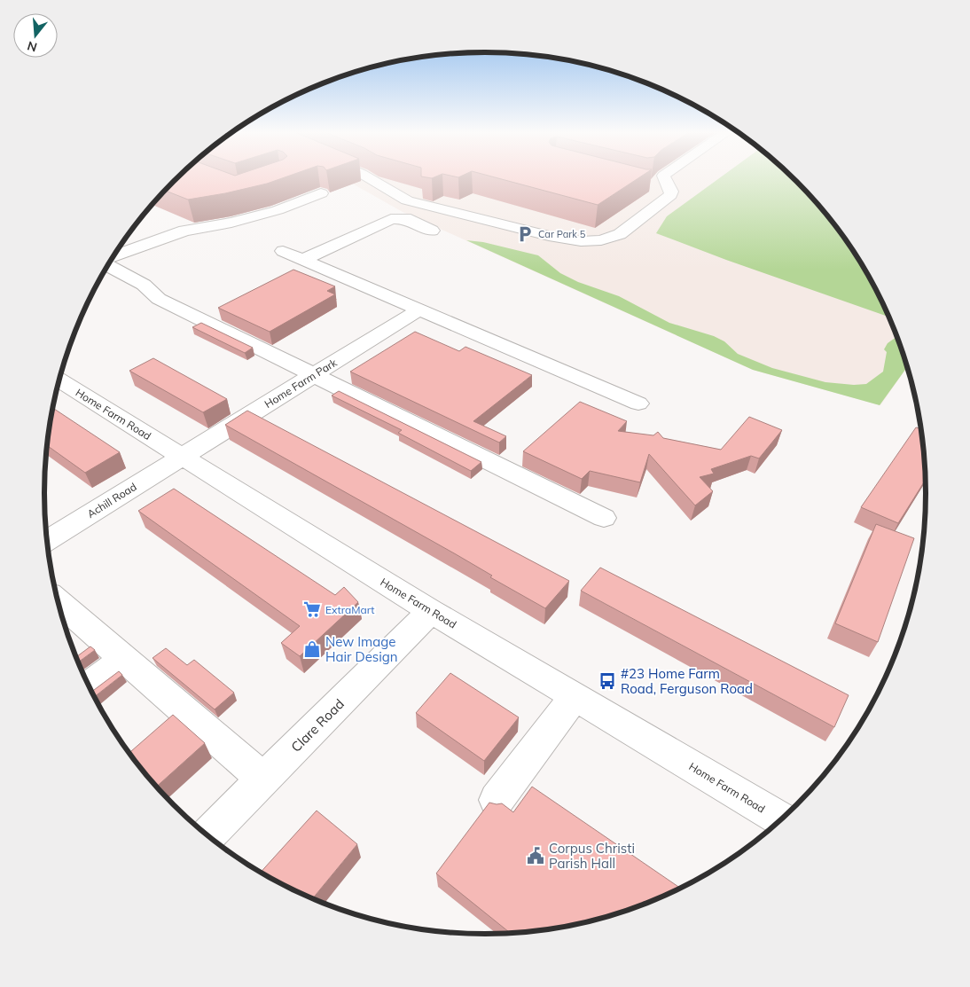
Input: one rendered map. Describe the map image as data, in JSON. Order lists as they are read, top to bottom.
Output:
{
  "streets": {
    "street": [
      "Home Farm Park",
      "Home Farm Road",
      "Achill Road",
      "Clare Road"
    ]
  },
  "crossings": [
    ["Home Farm Park", "Home Farm Road"],
    ["Home Farm Park", "Achill Road"],
    ["Home Farm Road", "Achill Road"],
    ["Home Farm Road", "Clare Road"]
  ],
  "places": {
    "parking": ["Car Park 5"],
    "supermarket": ["ExtraMart"],
    "shop": ["New Image Hair Design"],
    "bus stop": ["#23 Home Farm Road, Ferguson Road"],
    "public building": ["Corpus Christi Parish Hall"]
  },
  "north": "bottom"
}
